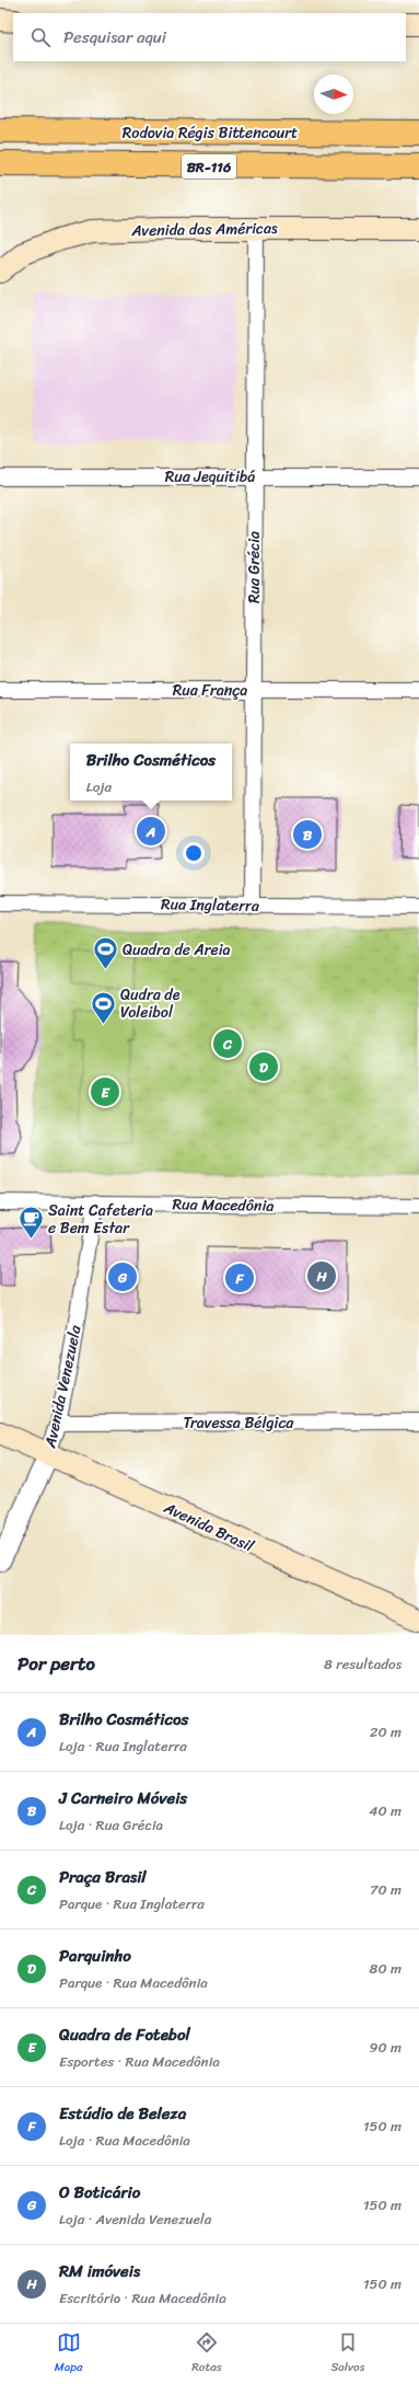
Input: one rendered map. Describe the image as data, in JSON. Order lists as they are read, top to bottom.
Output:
{
  "streets": {
    "highway": ["Rodovia Régis Bittencourt", "BR-116"],
    "main road": ["Avenida das Américas", "Avenida Brasil"],
    "street": [
      "Rua Jequitibá",
      "Rua Grécia",
      "Rua França",
      "Rua Inglaterra",
      "Rua Macedônia",
      "Avenida Venezuela",
      "Travessa Bélgica"
    ]
  },
  "crossings": [
    ["Avenida das Américas", "Rua Grécia"],
    ["Rua Jequitibá", "Rua Grécia"],
    ["Rua Grécia", "Rua França"],
    ["Rua Grécia", "Rua Inglaterra"],
    ["Rua Macedônia", "Avenida Venezuela"],
    ["Avenida Venezuela", "Travessa Bélgica"],
    ["Avenida Venezuela", "Avenida Brasil"]
  ],
  "places": {
    "sports": ["Quadra de Areia", "Qudra de Voleibol"],
    "cafe": ["Saint Cafeteria e Bem Estar"]
  },
  "north": "right",
  "page": {
    "search": "Pesquisar aqui",
    "popup": ["Brilho Cosméticos", "Loja"],
    "pins": [
      "A",
      "B",
      "C",
      "D",
      "E",
      "H",
      "G",
      "F"
    ],
    "heading": ["Por perto", "8 resultados"],
    "list": [
      {
        "mark": "A",
        "name": "Brilho Cosméticos",
        "note": "Loja · Rua Inglaterra",
        "value": "20 m"
      },
      {
        "mark": "B",
        "name": "J Carneiro Móveis",
        "note": "Loja · Rua Grécia",
        "value": "40 m"
      },
      {
        "mark": "C",
        "name": "Praça Brasil",
        "note": "Parque · Rua Inglaterra",
        "value": "70 m"
      },
      {
        "mark": "D",
        "name": "Parquinho",
        "note": "Parque · Rua Macedônia",
        "value": "80 m"
      },
      {
        "mark": "E",
        "name": "Quadra de Fotebol",
        "note": "Esportes · Rua Macedônia",
        "value": "90 m"
      },
      {
        "mark": "F",
        "name": "Estúdio de Beleza",
        "note": "Loja · Rua Macedônia",
        "value": "150 m"
      },
      {
        "mark": "G",
        "name": "O Boticário",
        "note": "Loja · Avenida Venezuela",
        "value": "150 m"
      },
      {
        "mark": "H",
        "name": "RM imóveis",
        "note": "Escritório · Rua Macedônia",
        "value": "150 m"
      }
    ],
    "nav": ["Mapa", "Rotas", "Salvos"]
  }
}
